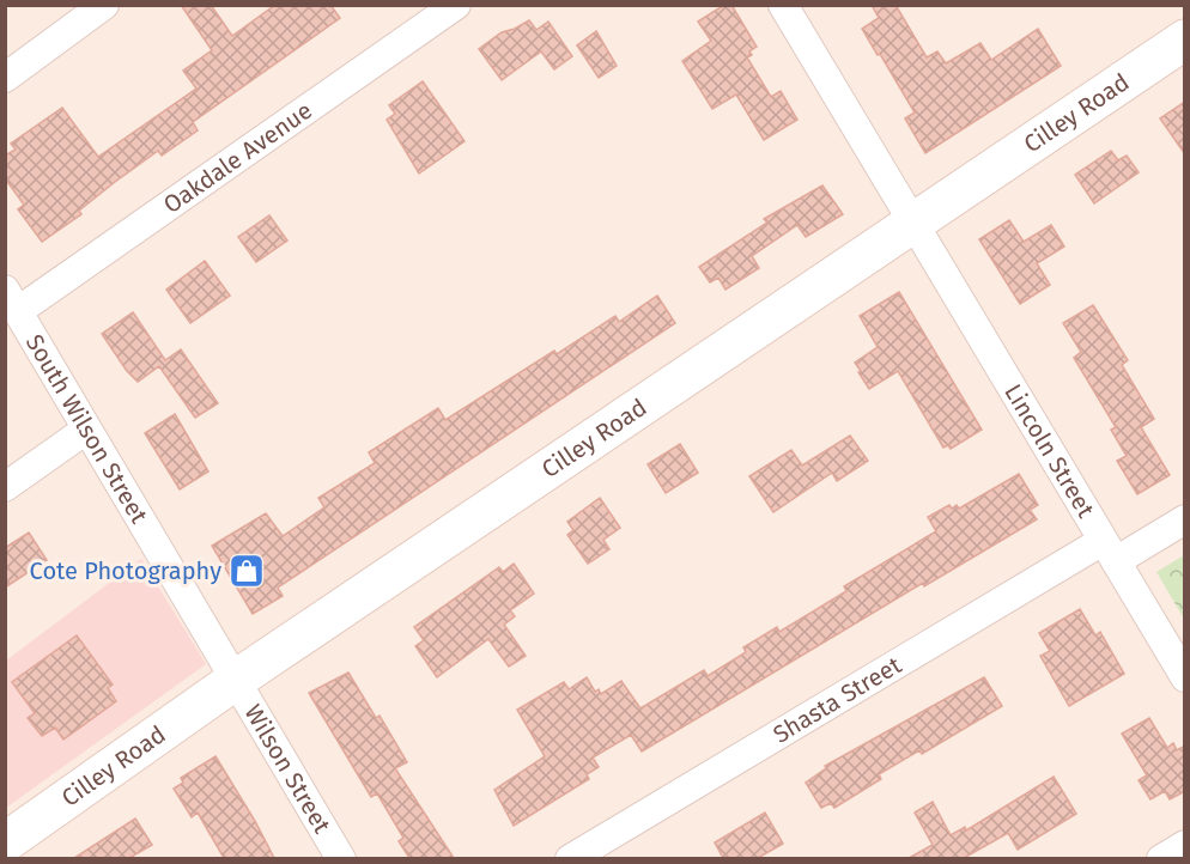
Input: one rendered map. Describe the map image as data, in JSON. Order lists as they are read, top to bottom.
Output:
{
  "streets": {
    "street": [
      "Cilley Road",
      "Oakdale Avenue",
      "South Wilson Street",
      "Lincoln Street",
      "Shasta Street",
      "Wilson Street"
    ]
  },
  "crossings": [
    ["Cilley Road", "South Wilson Street"],
    ["Cilley Road", "Lincoln Street"],
    ["Cilley Road", "Wilson Street"],
    ["Oakdale Avenue", "South Wilson Street"],
    ["South Wilson Street", "Wilson Street"],
    ["Lincoln Street", "Shasta Street"]
  ],
  "places": {
    "shop": ["Cote Photography"]
  }
}
